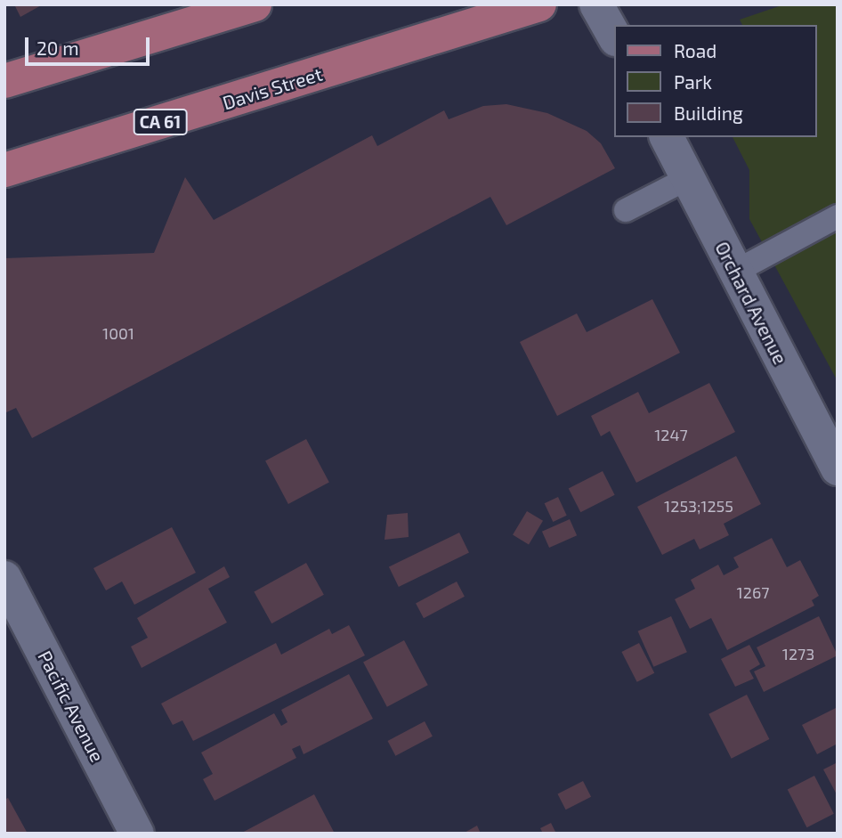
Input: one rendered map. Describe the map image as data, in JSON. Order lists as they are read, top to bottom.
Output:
{
  "streets": {
    "main road": ["Davis Street", "CA 61"],
    "street": ["Orchard Avenue", "Pacific Avenue"]
  },
  "house_numbers": [
    "1001",
    "1247",
    "1253;1255",
    "1267",
    "1273"
  ],
  "legend": ["Road", "Park", "Building"],
  "scale_bar": "20 m"
}
